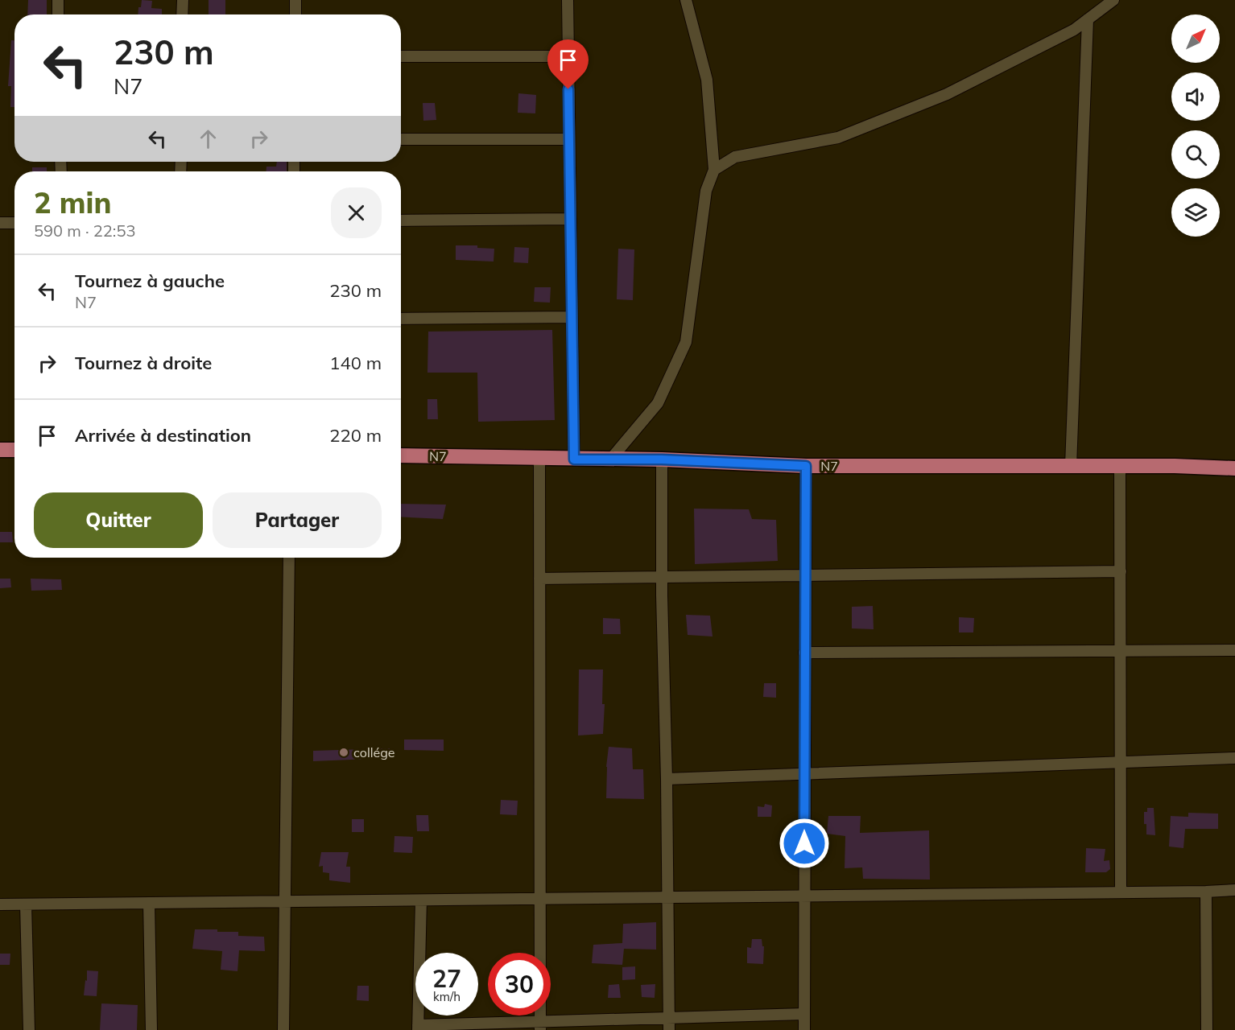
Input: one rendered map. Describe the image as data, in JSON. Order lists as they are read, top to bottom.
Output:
{
  "streets": {
    "main road": ["N7"]
  },
  "places": ["collége"],
  "north": "top right",
  "page": {
    "turn": ["230 m", "N7"],
    "heading": ["2 min", "590 m · 22:53"],
    "list": [
      {
        "name": "Tournez à gauche",
        "note": "N7",
        "value": "230 m"
      },
      {
        "name": "Tournez à droite",
        "value": "140 m"
      },
      {
        "name": "Arrivée à destination",
        "value": "220 m"
      }
    ],
    "buttons": ["Quitter", "Partager"],
    "speed": "27 km/h",
    "limit": "30"
  }
}
